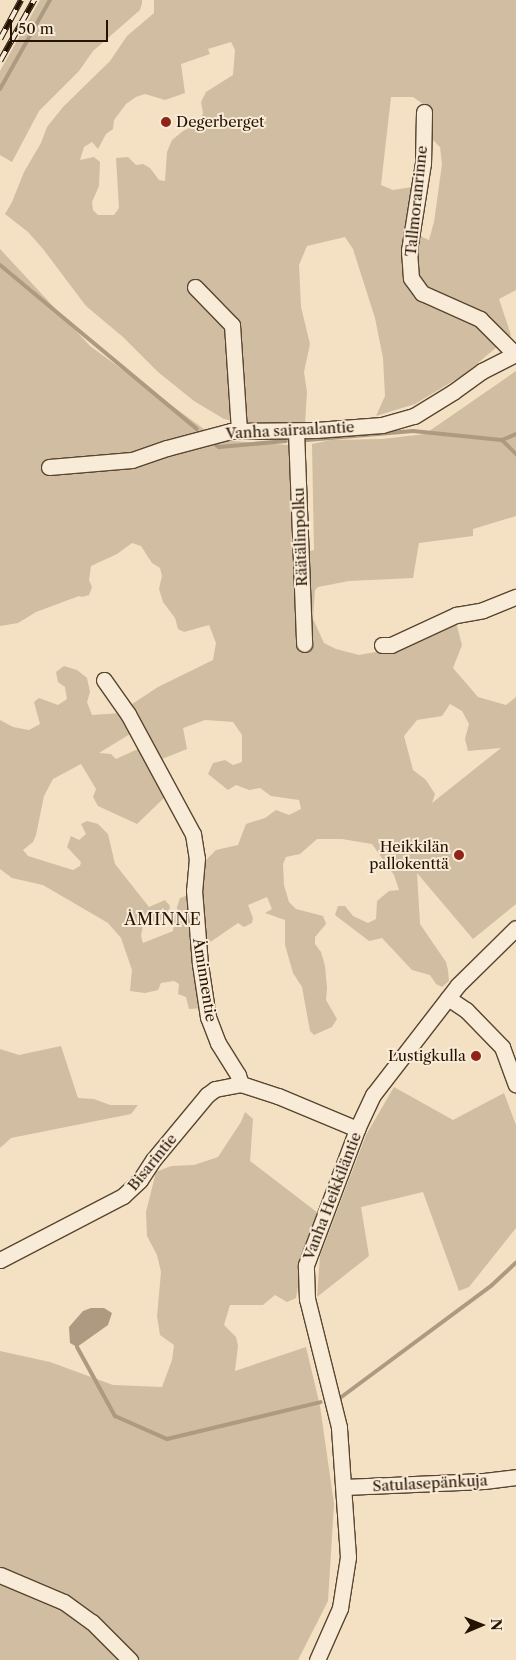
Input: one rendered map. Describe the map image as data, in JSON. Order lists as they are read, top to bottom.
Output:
{
  "streets": {
    "street": [
      "Tallmoranrinne",
      "Vanha sairaalantie",
      "Räätälinpolku",
      "Åminnentie",
      "Bisarintie",
      "Vanha Heikkiläntie",
      "Satulasepänkuja"
    ]
  },
  "crossings": [
    ["Tallmoranrinne", "Vanha sairaalantie"],
    ["Vanha sairaalantie", "Räätälinpolku"],
    ["Åminnentie", "Bisarintie"],
    ["Vanha Heikkiläntie", "Satulasepänkuja"]
  ],
  "districts": ["ÅMINNE"],
  "places": ["Degerberget", "Heikkilän pallokenttä", "Lustigkulla"],
  "scale_bar": "50 m",
  "north": "right"
}
